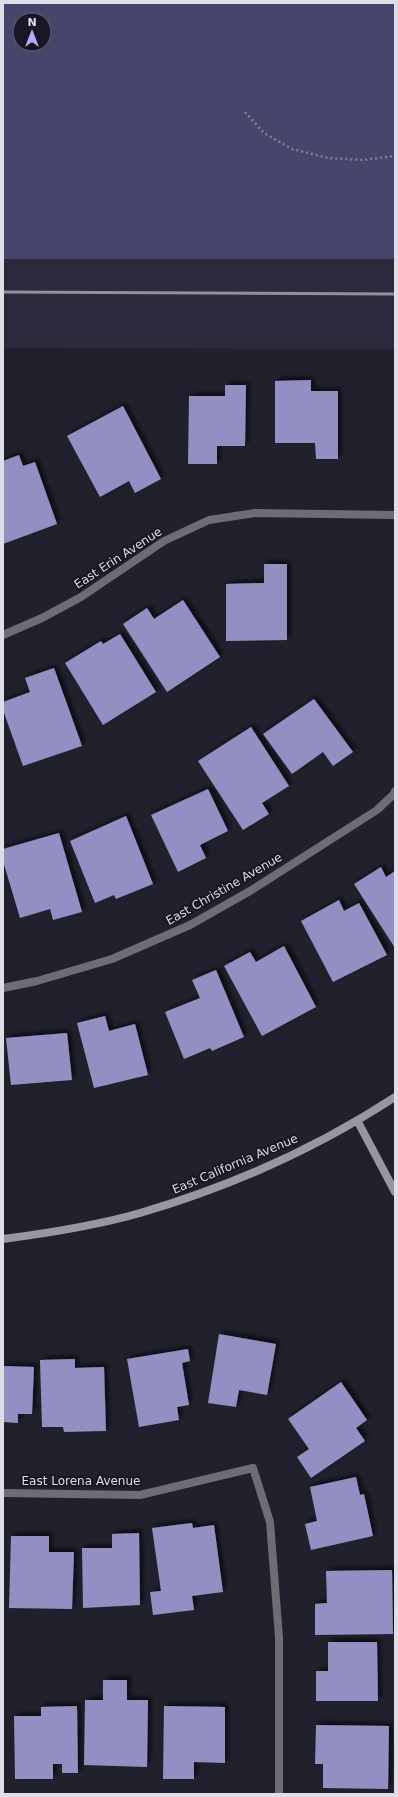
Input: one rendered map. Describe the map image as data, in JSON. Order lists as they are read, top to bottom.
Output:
{
  "streets": {
    "street": [
      "East Erin Avenue",
      "East Christine Avenue",
      "East California Avenue",
      "East Lorena Avenue"
    ]
  },
  "north": "top"
}
